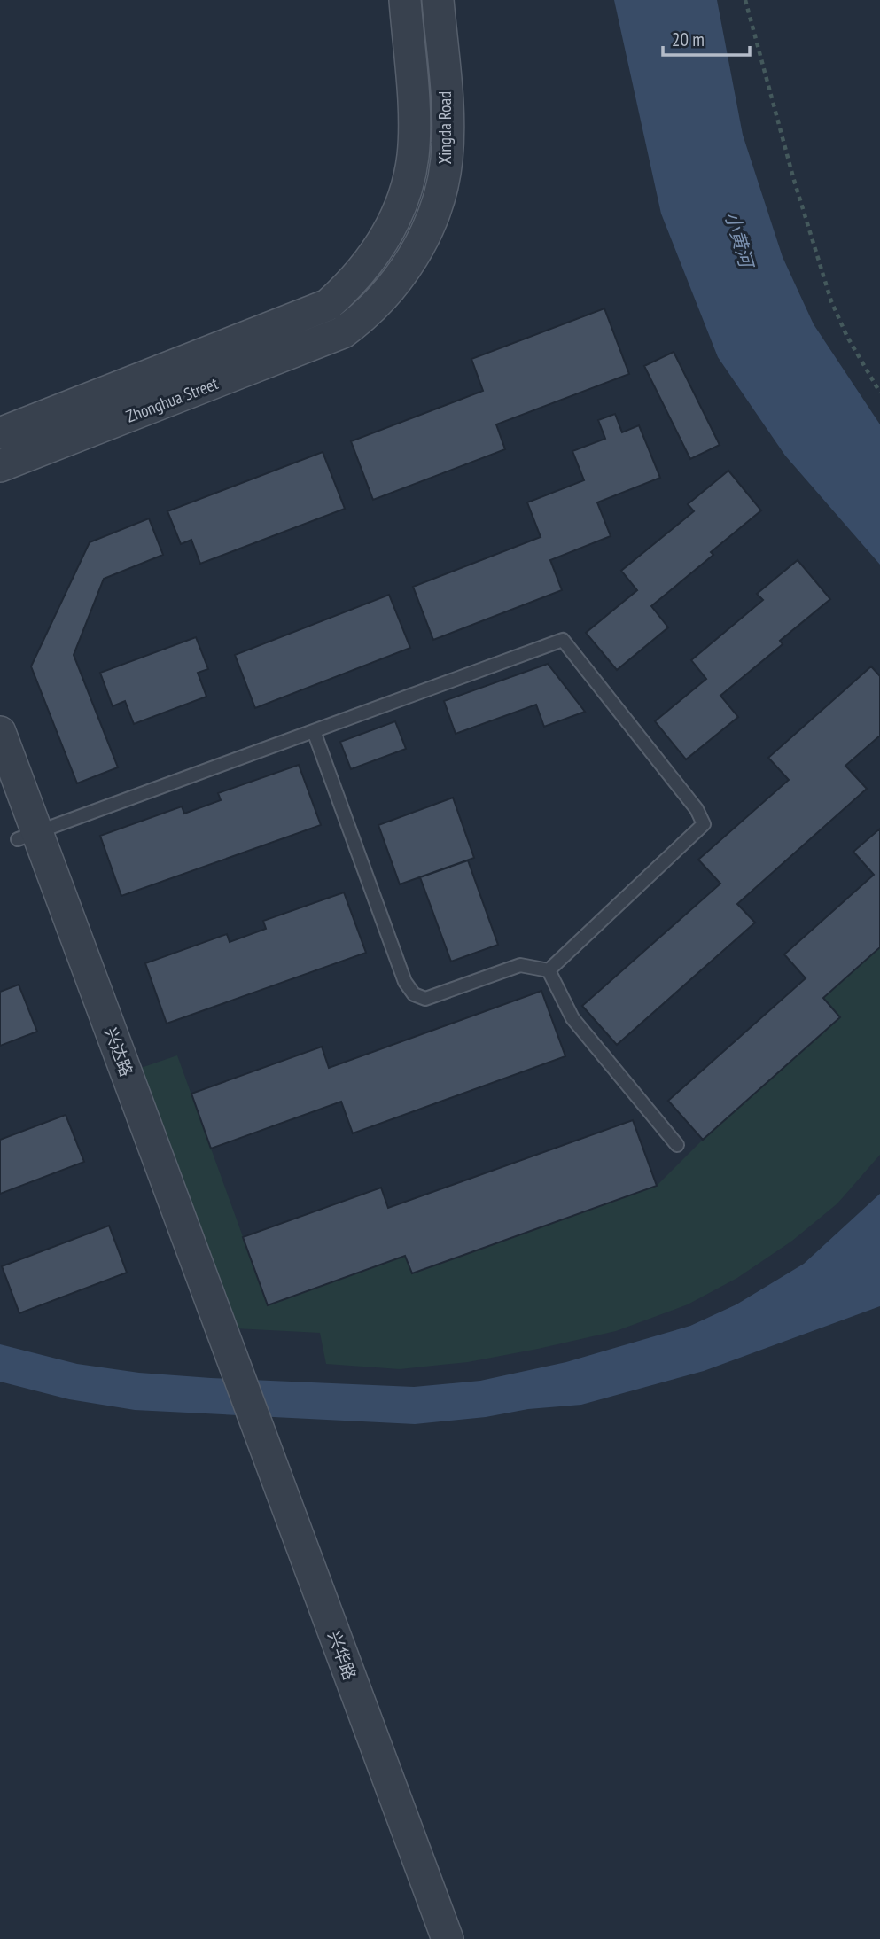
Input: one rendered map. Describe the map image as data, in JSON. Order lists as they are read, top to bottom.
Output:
{
  "streets": {
    "street": [
      "Xingda Road",
      "Zhonghua Street",
      "兴达路",
      "兴华路"
    ]
  },
  "crossings": [
    ["Xingda Road", "Zhonghua Street"],
    ["兴达路", "兴华路"]
  ],
  "water": ["小黄河"],
  "scale_bar": "20 m"
}
